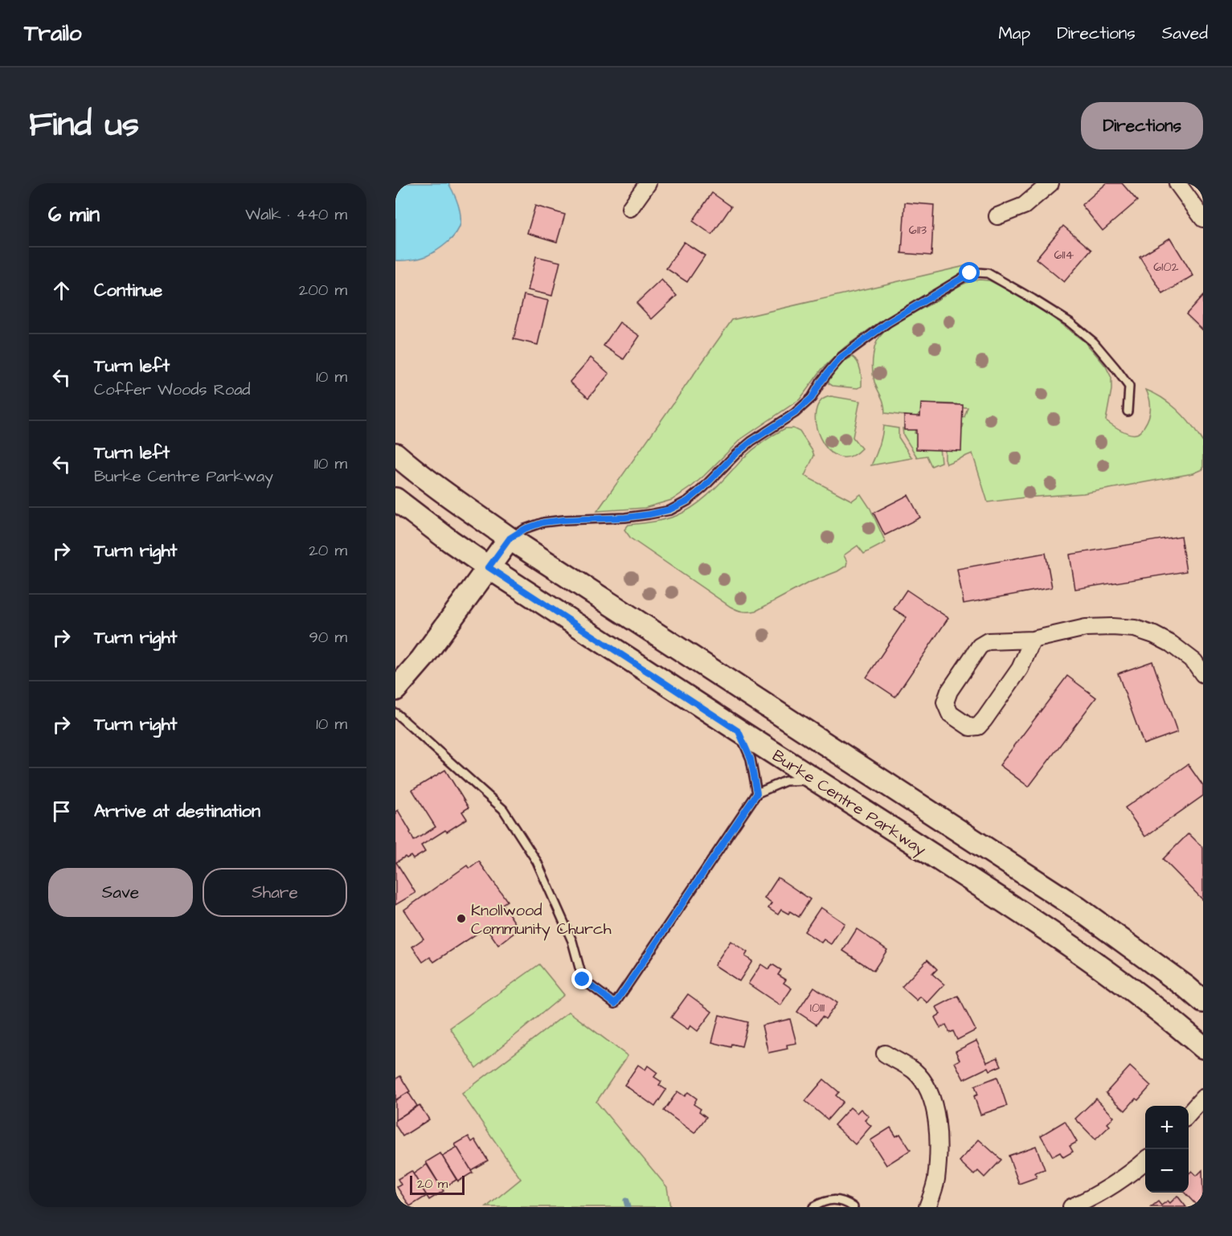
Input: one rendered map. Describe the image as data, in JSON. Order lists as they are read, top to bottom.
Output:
{
  "streets": {
    "main road": ["Burke Centre Parkway"]
  },
  "places": ["Knollwood Community Church"],
  "house_numbers": [
    "6113",
    "6114",
    "6102",
    "10111"
  ],
  "scale_bar": "20 m",
  "page": {
    "header": "Trailo",
    "nav": ["Map", "Directions", "Saved"],
    "title": "Find us",
    "buttons": [
      "Directions",
      ["Save", "Share"]
    ],
    "heading": ["6 min", "Walk · 440 m"],
    "list": [
      ["Continue", "200 m"],
      ["Turn left", "Coffer Woods Road", "10 m"],
      ["Turn left", "Burke Centre Parkway", "110 m"],
      ["Turn right", "20 m"],
      ["Turn right", "90 m"],
      ["Turn right", "10 m"],
      "Arrive at destination"
    ],
    "map_buttons": ["+", "−"],
    "scale": "20 m"
  }
}
